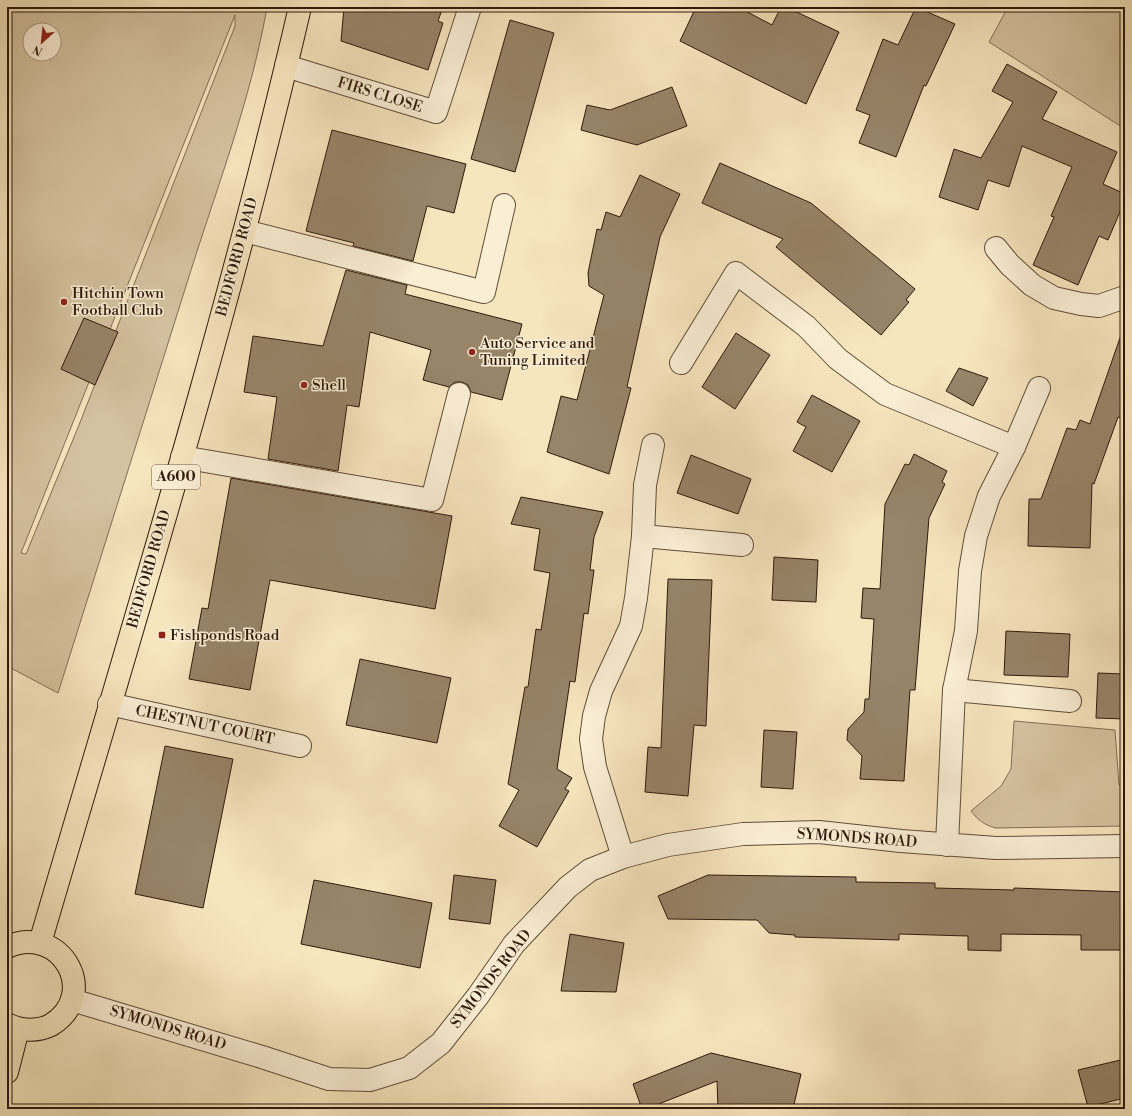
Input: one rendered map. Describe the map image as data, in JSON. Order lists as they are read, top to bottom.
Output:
{
  "streets": {
    "main road": ["BEDFORD ROAD", "A600"],
    "street": ["FIRS CLOSE", "CHESTNUT COURT", "SYMONDS ROAD"]
  },
  "crossings": [
    ["FIRS CLOSE", "BEDFORD ROAD"],
    ["BEDFORD ROAD", "CHESTNUT COURT"]
  ],
  "places": {
    "other": ["Hitchin Town Football Club", "Auto Service and Tuning Limited", "Shell"],
    "transit": ["Fishponds Road"]
  },
  "north": "bottom left"
}
